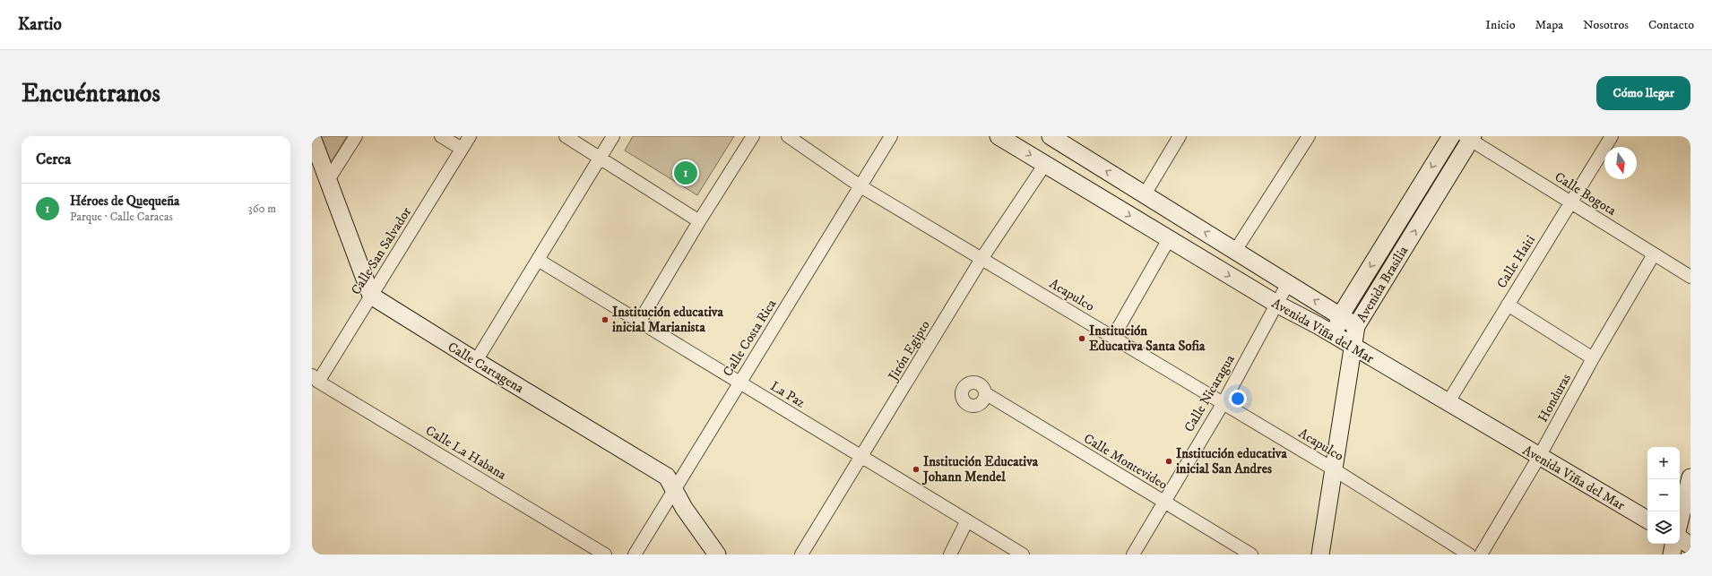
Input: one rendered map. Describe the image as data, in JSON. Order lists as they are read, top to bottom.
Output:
{
  "streets": {
    "street": [
      "Calle Bogota",
      "Calle San Salvador",
      "Calle Haiti",
      "Avenida Brasilia",
      "Acapulco",
      "Avenida Viña del Mar",
      "Calle Costa Rica",
      "Jirón Egipto",
      "Calle Cartagena",
      "Calle Nicaragua",
      "La Paz",
      "Honduras",
      "Calle La Habana",
      "Calle Montevideo"
    ]
  },
  "crossings": [
    ["Calle Bogota", "Calle Haiti"],
    ["Calle Bogota", "Avenida Brasilia"],
    ["Calle Bogota", "Honduras"],
    ["Calle San Salvador", "Calle Cartagena"],
    ["Calle San Salvador", "Calle La Habana"],
    ["Calle Haiti", "Avenida Viña del Mar"],
    ["Avenida Brasilia", "Acapulco"],
    ["Avenida Brasilia", "Avenida Viña del Mar"],
    ["Acapulco", "Calle Costa Rica"],
    ["Acapulco", "Jirón Egipto"],
    ["Acapulco", "Calle Nicaragua"],
    ["Avenida Viña del Mar", "Jirón Egipto"],
    ["Avenida Viña del Mar", "Calle Nicaragua"],
    ["Avenida Viña del Mar", "Honduras"],
    ["Calle Costa Rica", "Calle Cartagena"],
    ["Calle Costa Rica", "La Paz"],
    ["Jirón Egipto", "La Paz"],
    ["Calle Nicaragua", "Calle Montevideo"]
  ],
  "places": [
    "Institución educativa inicial Marianista",
    "Institución Educativa Santa Sofia",
    "Institución educativa inicial San Andres",
    "Institución Educativa Johann Mendel"
  ],
  "north": "bottom",
  "page": {
    "header": "Kartio",
    "nav": [
      "Inicio",
      "Mapa",
      "Nosotros",
      "Contacto"
    ],
    "buttons": "Cómo llegar",
    "title": "Encuéntranos",
    "heading": "Cerca",
    "pins": "1",
    "list": [
      {
        "mark": "1",
        "name": "Héroes de Quequeña",
        "note": "Parque · Calle Caracas",
        "value": "360 m"
      }
    ],
    "map_buttons": ["+", "−"]
  }
}
